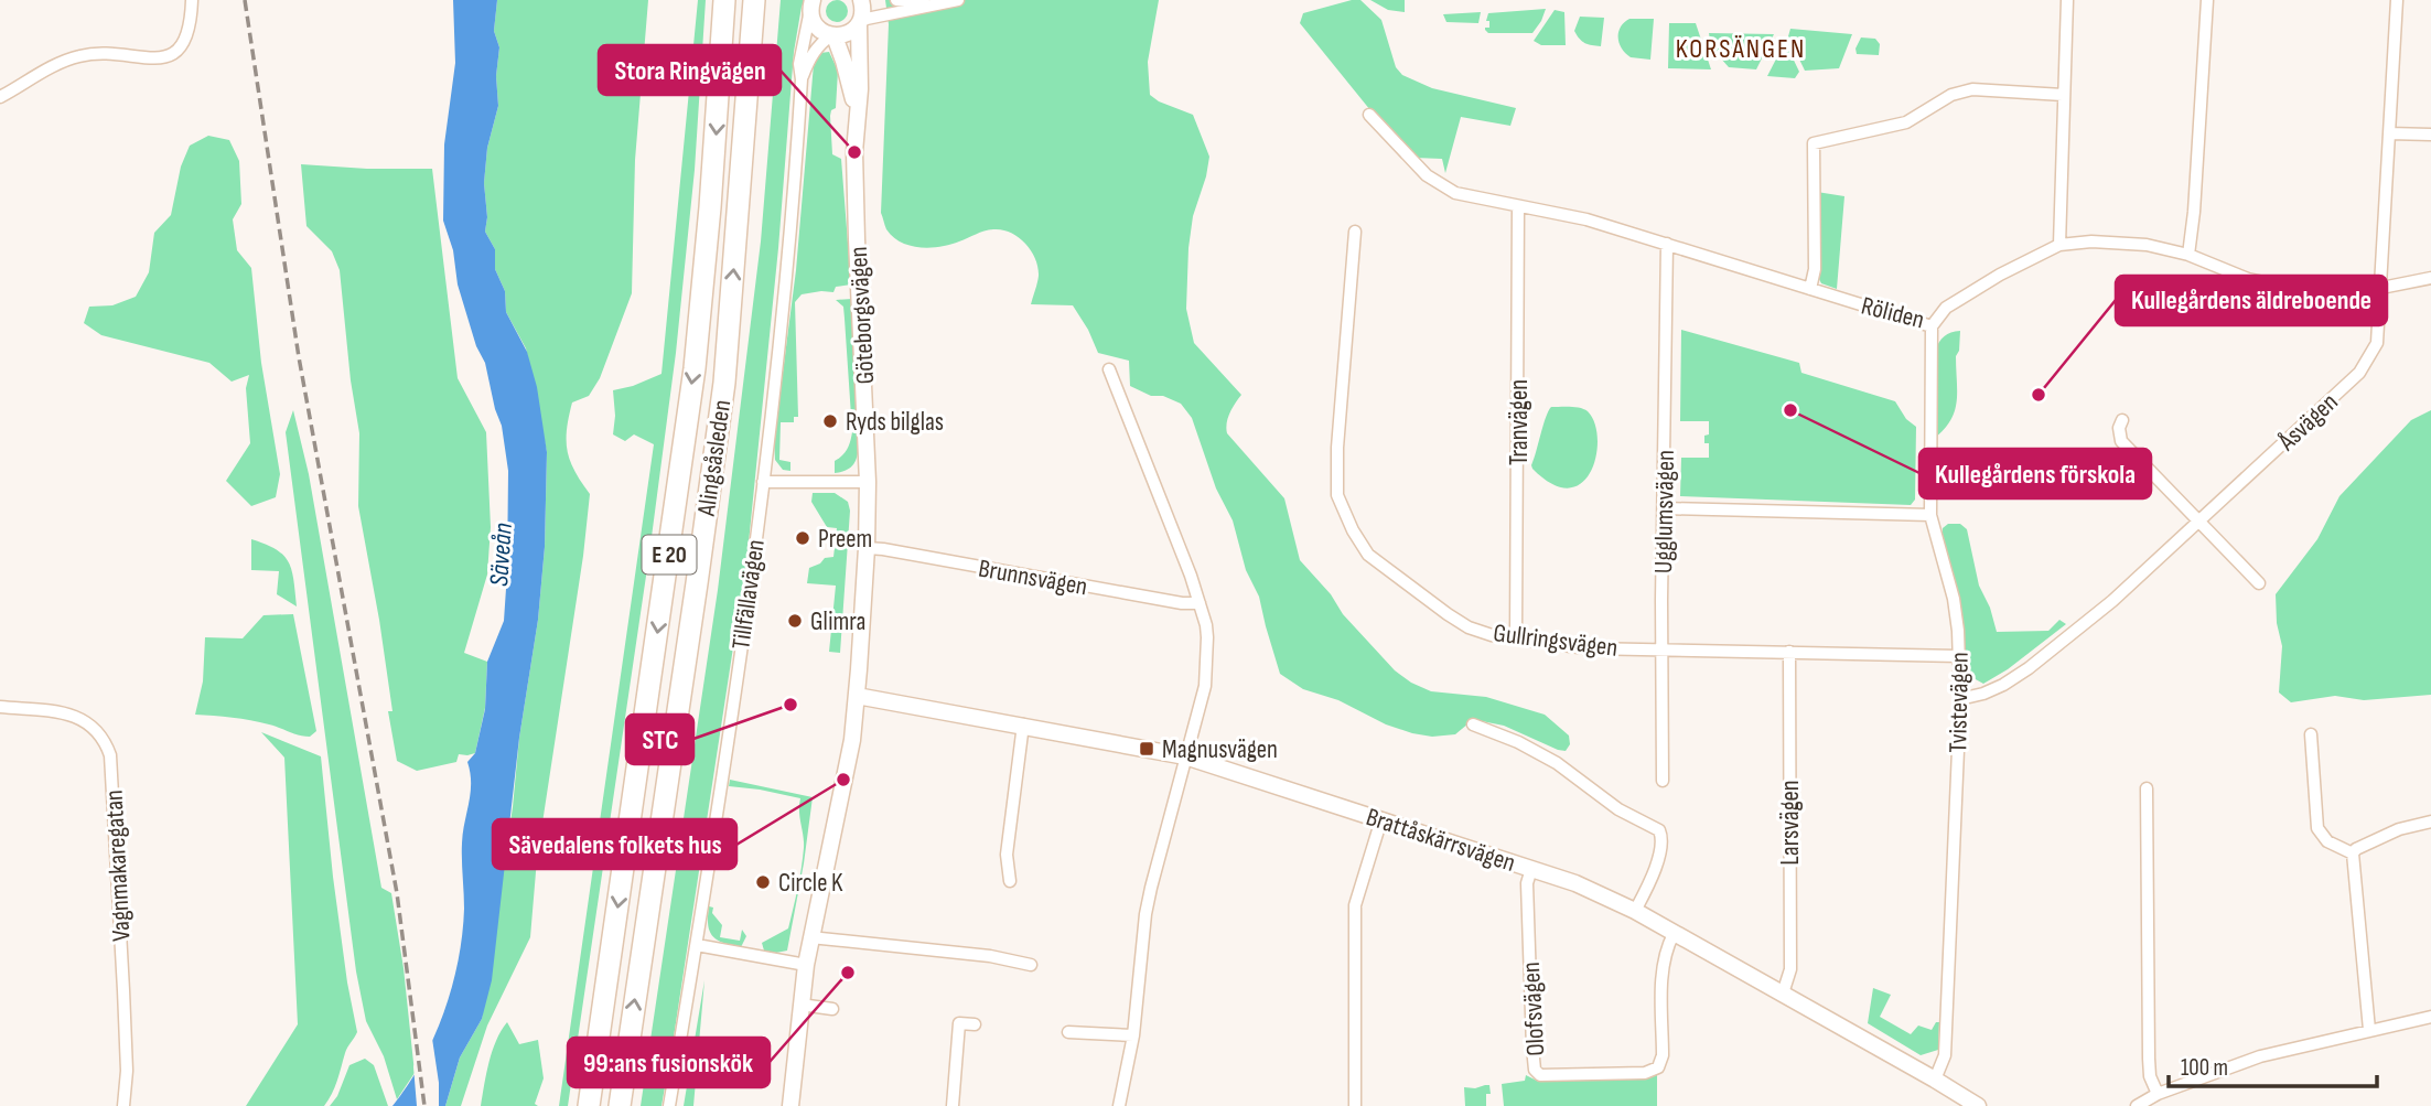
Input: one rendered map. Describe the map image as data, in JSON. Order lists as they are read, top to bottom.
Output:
{
  "streets": {
    "highway": ["Alingsåsleden", "E 20"],
    "street": [
      "Röliden",
      "Göteborgsvägen",
      "Åsvägen",
      "Tranvägen",
      "Ugglumsvägen",
      "Brunnsvägen",
      "Tillfällavägen",
      "Gullringsvägen",
      "Tvistevägen",
      "Larsvägen",
      "Brattåskärrsvägen",
      "Vagnmakaregatan",
      "Olofsvägen"
    ]
  },
  "crossings": [
    ["Röliden", "Åsvägen"],
    ["Röliden", "Tranvägen"],
    ["Röliden", "Ugglumsvägen"],
    ["Röliden", "Tvistevägen"],
    ["Göteborgsvägen", "Brunnsvägen"],
    ["Göteborgsvägen", "Tillfällavägen"],
    ["Göteborgsvägen", "Brattåskärrsvägen"],
    ["Åsvägen", "Tvistevägen"],
    ["Tranvägen", "Gullringsvägen"],
    ["Ugglumsvägen", "Gullringsvägen"],
    ["Gullringsvägen", "Tvistevägen"],
    ["Gullringsvägen", "Larsvägen"],
    ["Tvistevägen", "Brattåskärrsvägen"],
    ["Larsvägen", "Brattåskärrsvägen"],
    ["Brattåskärrsvägen", "Olofsvägen"]
  ],
  "districts": ["KORSÄNGEN"],
  "water": ["Säveån"],
  "places": {
    "other": [
      "Stora Ringvägen",
      "Kullegårdens äldreboende",
      "Kullegårdens förskola",
      "Ryds bilglas",
      "Preem",
      "Glimra",
      "STC",
      "Sävedalens folkets hus",
      "Circle K",
      "99:ans fusionskök"
    ],
    "transit": ["Magnusvägen"]
  },
  "scale_bar": "100 m"
}
